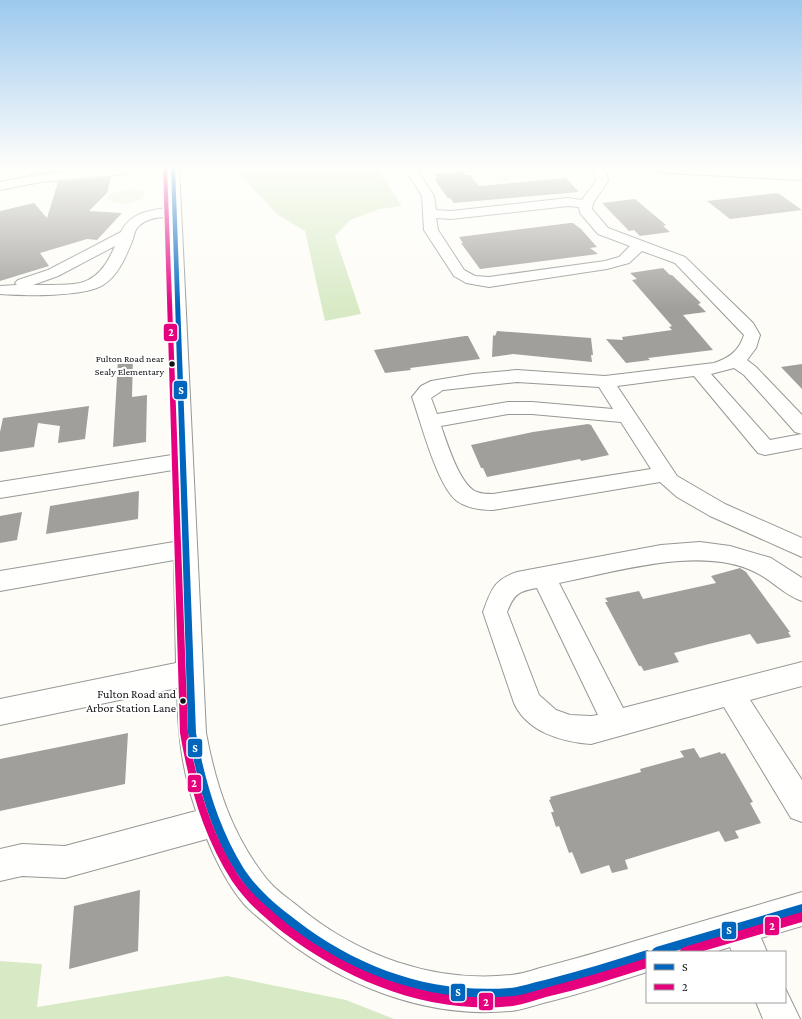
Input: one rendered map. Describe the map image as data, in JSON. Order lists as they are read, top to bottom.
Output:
{
  "places": ["Fulton Road near Sealy Elementary", "Fulton Road and Arbor Station Lane"],
  "lines": ["transit line S", "transit line 2"],
  "legend": ["S", "2"]
}
